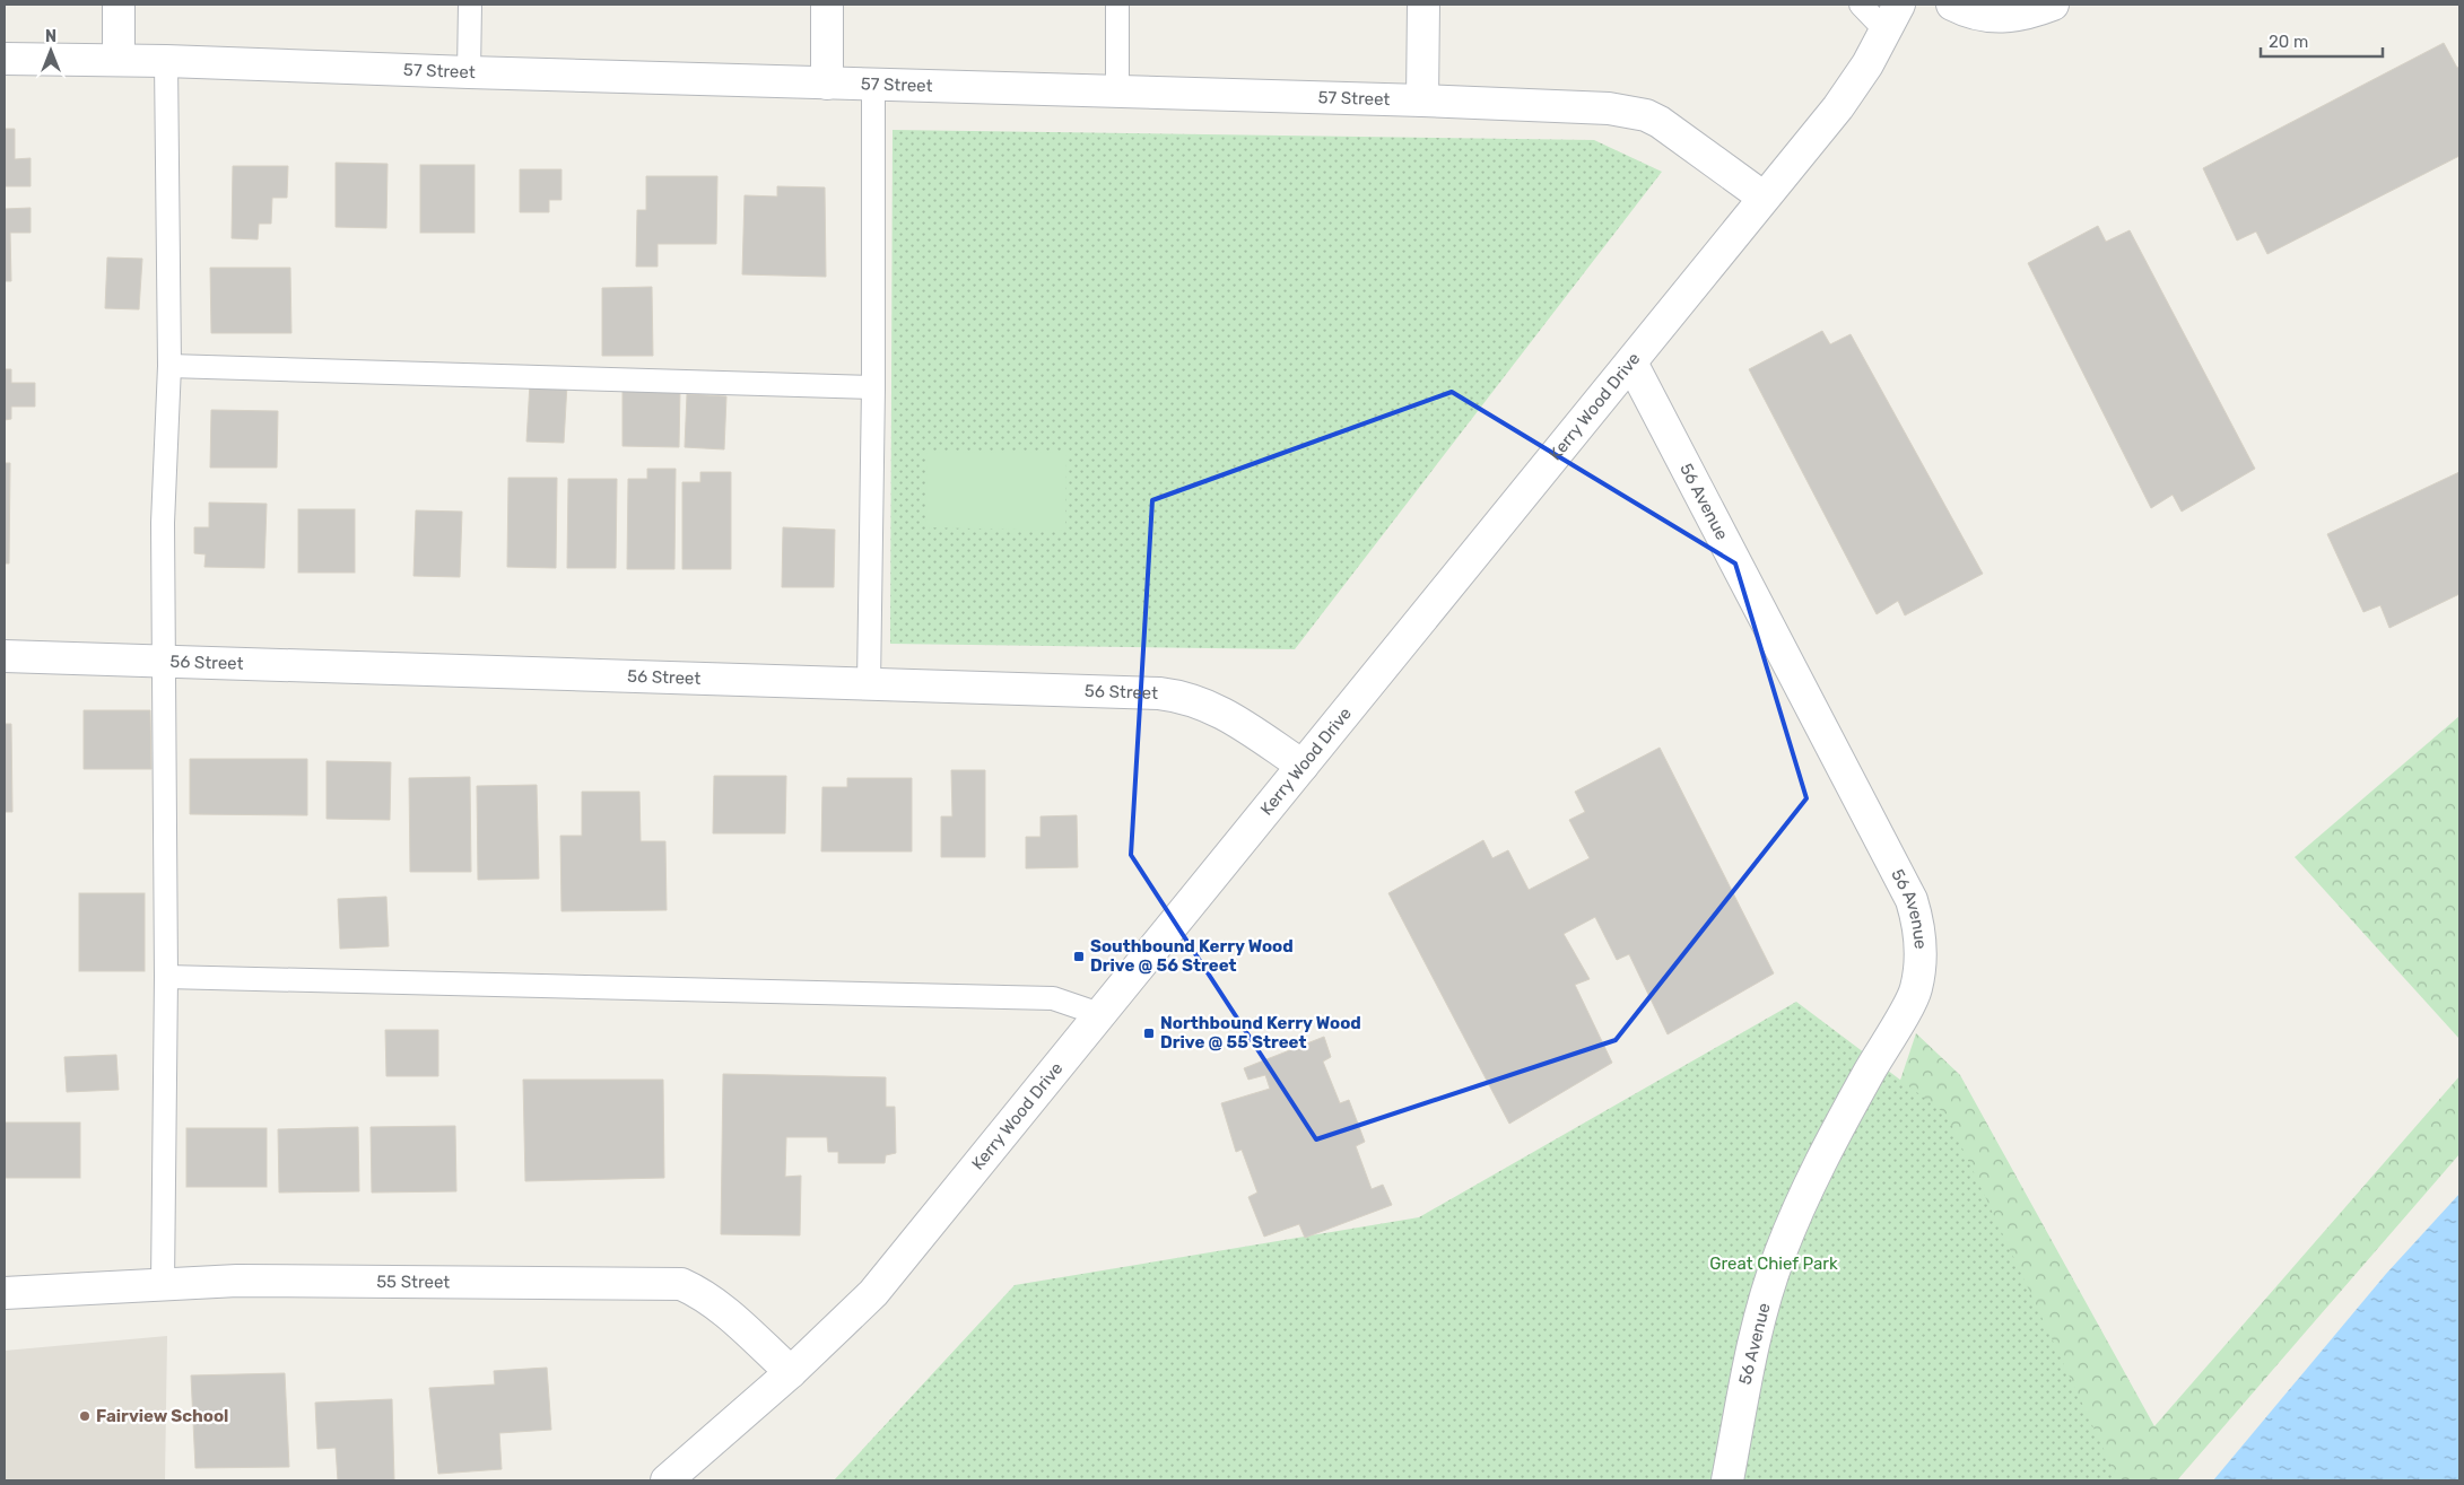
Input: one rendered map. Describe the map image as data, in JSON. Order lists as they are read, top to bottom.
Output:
{
  "streets": {
    "street": [
      "57 Street",
      "Kerry Wood Drive",
      "56 Avenue",
      "56 Street",
      "55 Street"
    ]
  },
  "crossings": [
    ["57 Street", "Kerry Wood Drive"],
    ["Kerry Wood Drive", "56 Avenue"],
    ["Kerry Wood Drive", "56 Street"],
    ["Kerry Wood Drive", "55 Street"]
  ],
  "parks": ["Great Chief Park"],
  "places": {
    "transit": ["Southbound Kerry Wood Drive @ 56 Street", "Northbound Kerry Wood Drive @ 55 Street"],
    "other": ["Fairview School"]
  },
  "scale_bar": "20 m",
  "north": "top"
}
